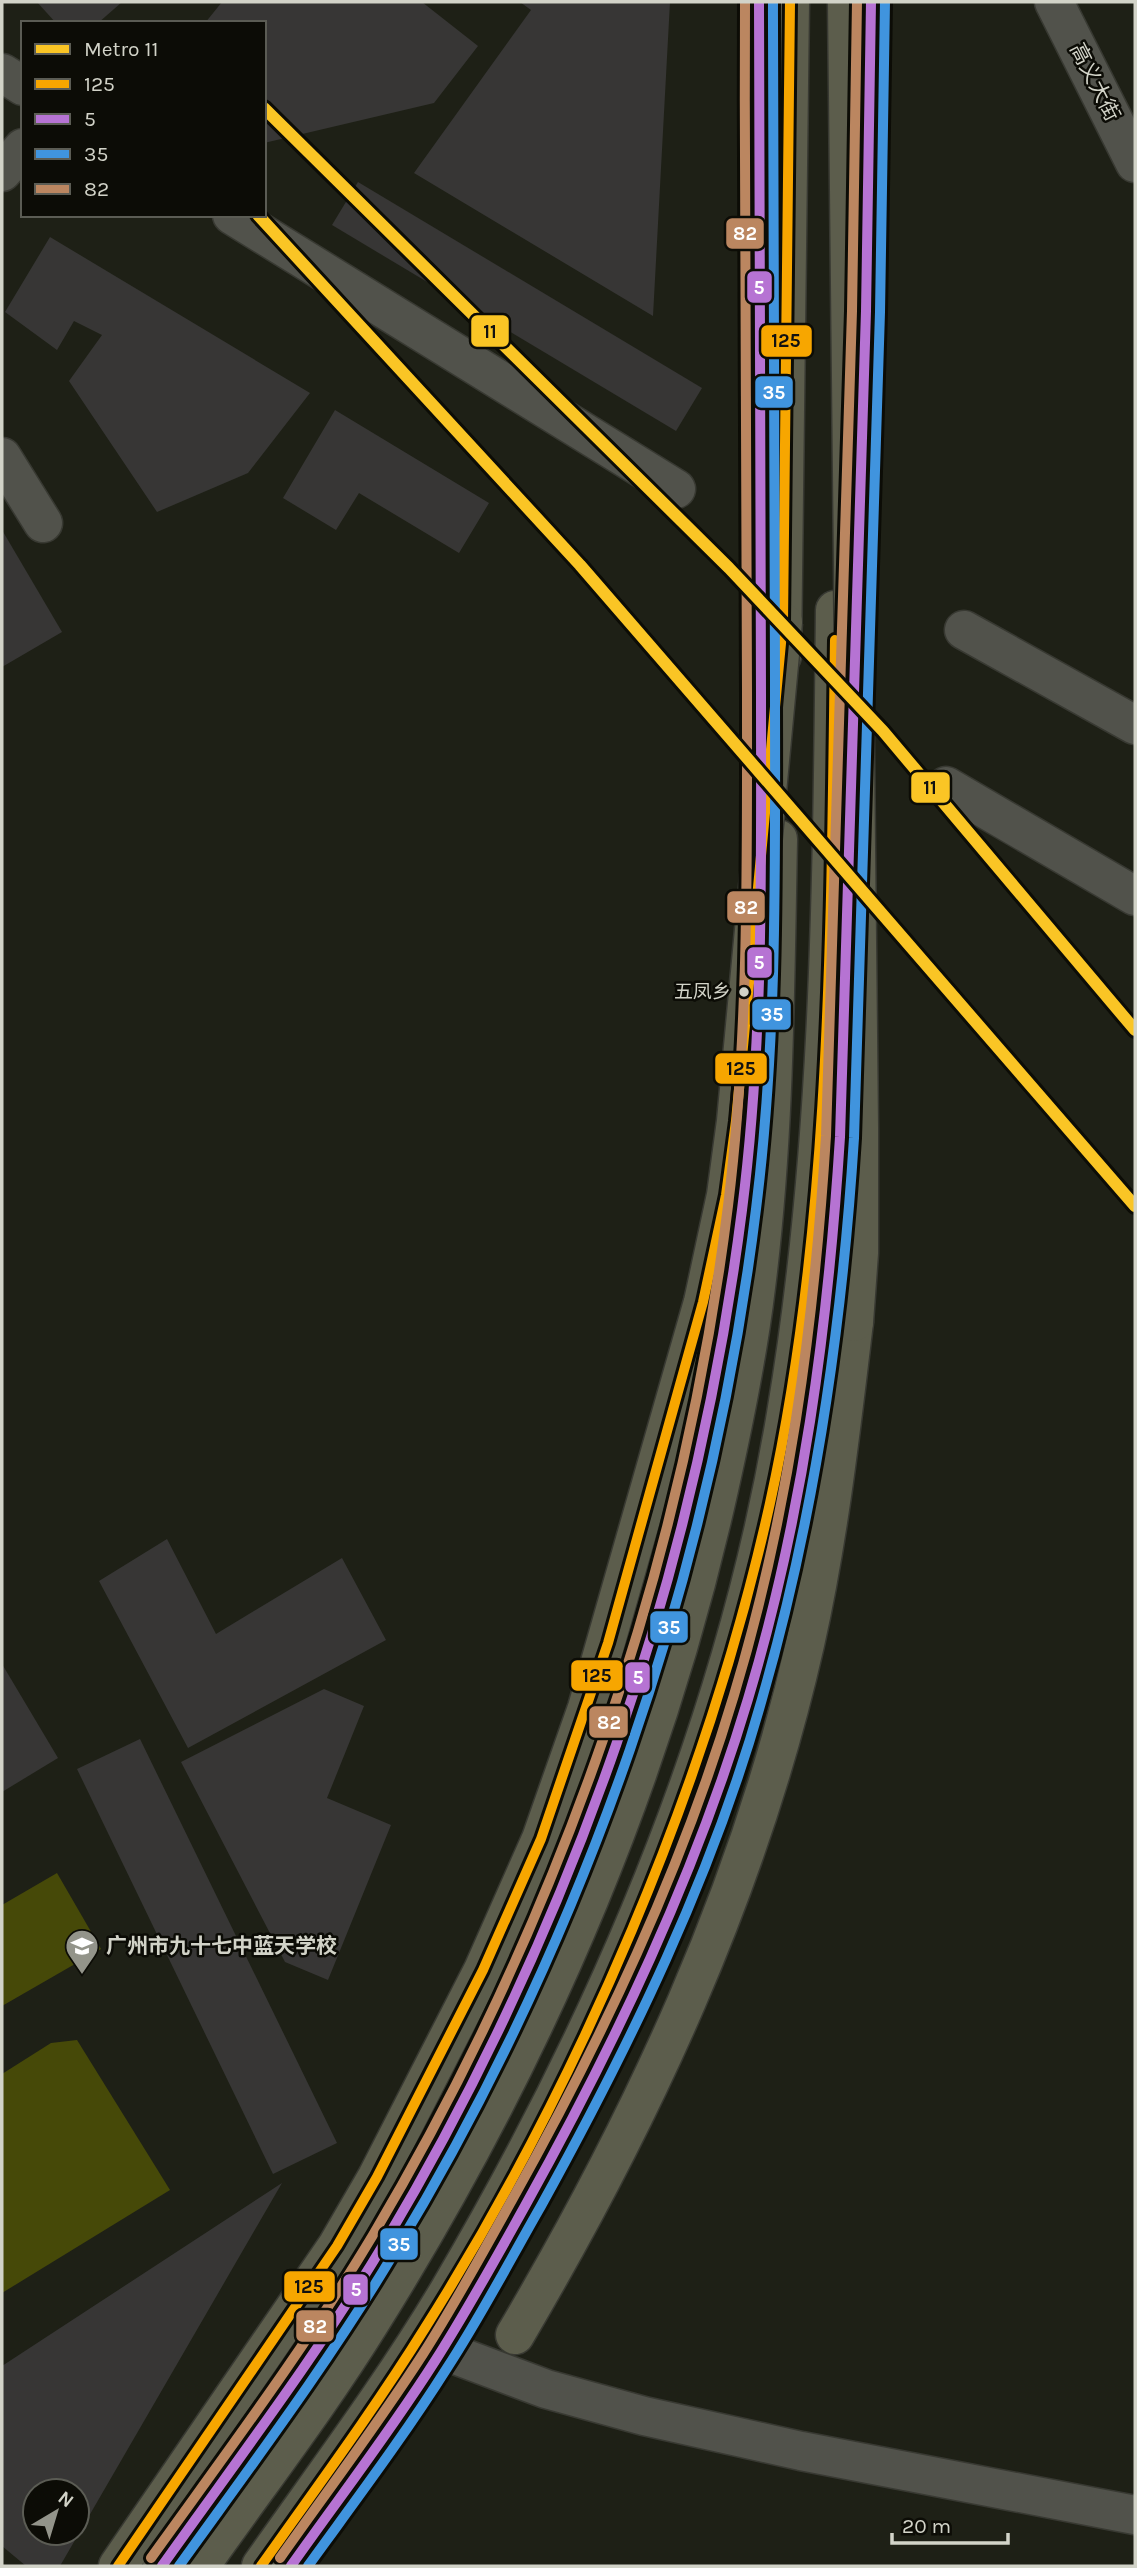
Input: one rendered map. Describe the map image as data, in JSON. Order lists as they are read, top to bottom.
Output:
{
  "streets": {
    "street": ["高义大街"]
  },
  "places": {
    "other": ["五凤乡"],
    "school or university": ["广州市九十七中蓝天学校"]
  },
  "lines": [
    "transit line 125",
    "transit line 5",
    "transit line 35",
    "transit line 82",
    "metro line 11"
  ],
  "legend": [
    "Metro 11",
    "125",
    "5",
    "35",
    "82"
  ],
  "scale_bar": "20 m",
  "north": "top right"
}
